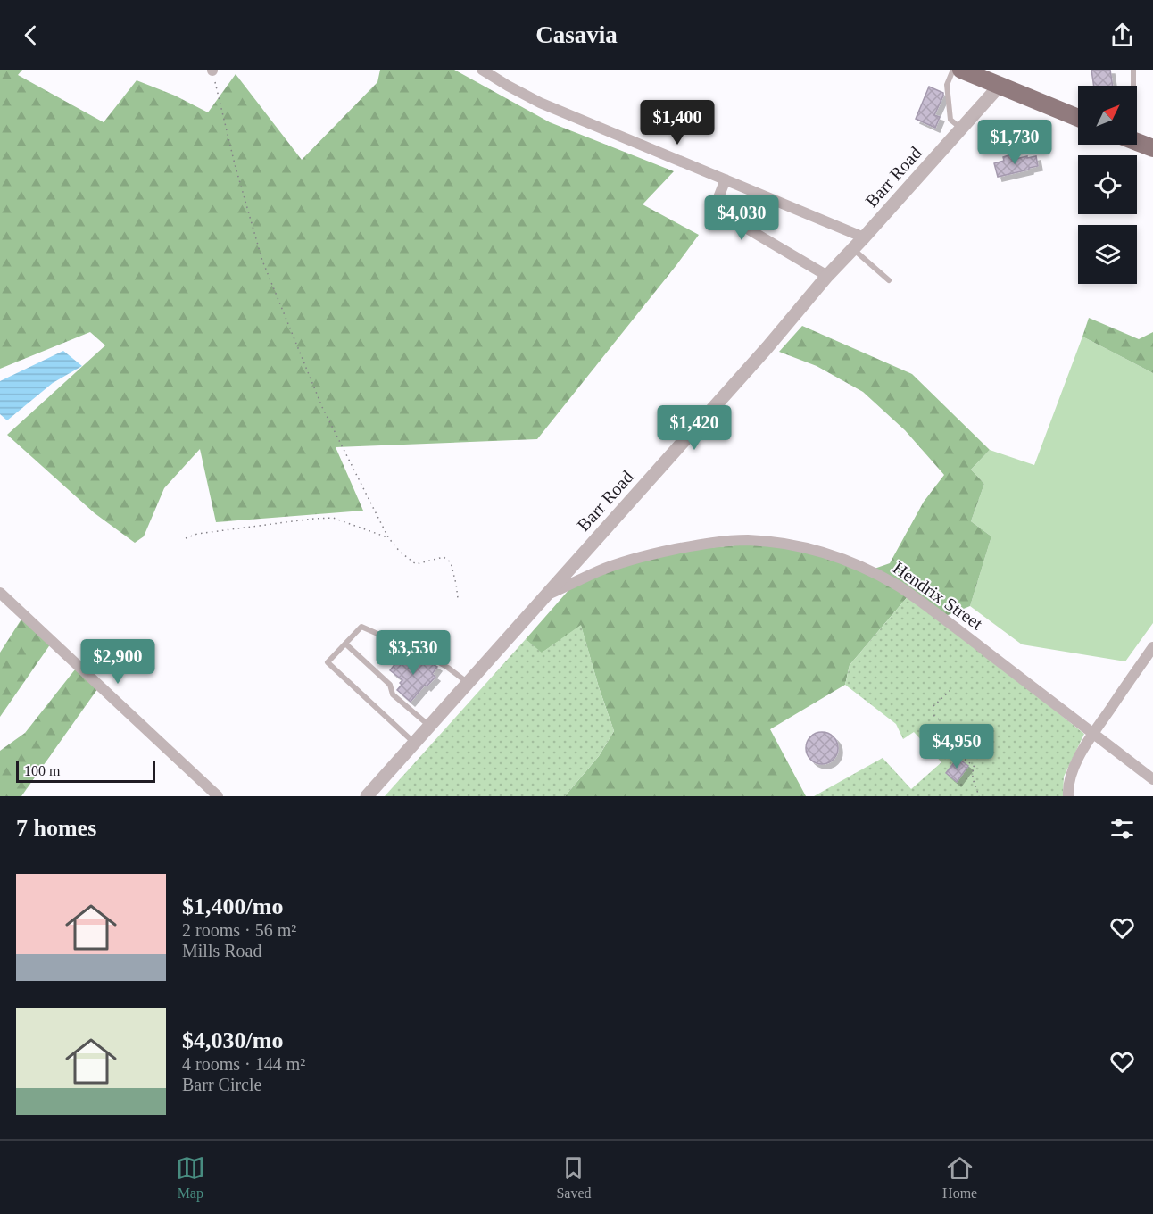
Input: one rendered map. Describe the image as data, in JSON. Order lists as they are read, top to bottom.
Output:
{
  "streets": {
    "street": ["Barr Road", "Hendrix Street"]
  },
  "crossings": [
    ["Barr Road", "Hendrix Street"]
  ],
  "scale_bar": "100 m",
  "north": "top right",
  "page": {
    "header": "Casavia",
    "price": [
      "$1,400",
      "$1,730",
      "$4,030",
      "$1,420",
      "$3,530",
      "$2,900",
      "$4,950"
    ],
    "scale": "100 m",
    "heading": "7 homes",
    "list": [
      {
        "name": "$1,400/mo",
        "note": "2 rooms · 56 m² · Mills Road"
      },
      {
        "name": "$4,030/mo",
        "note": "4 rooms · 144 m² · Barr Circle"
      }
    ],
    "tabs": ["Map", "Saved", "Home"]
  }
}
